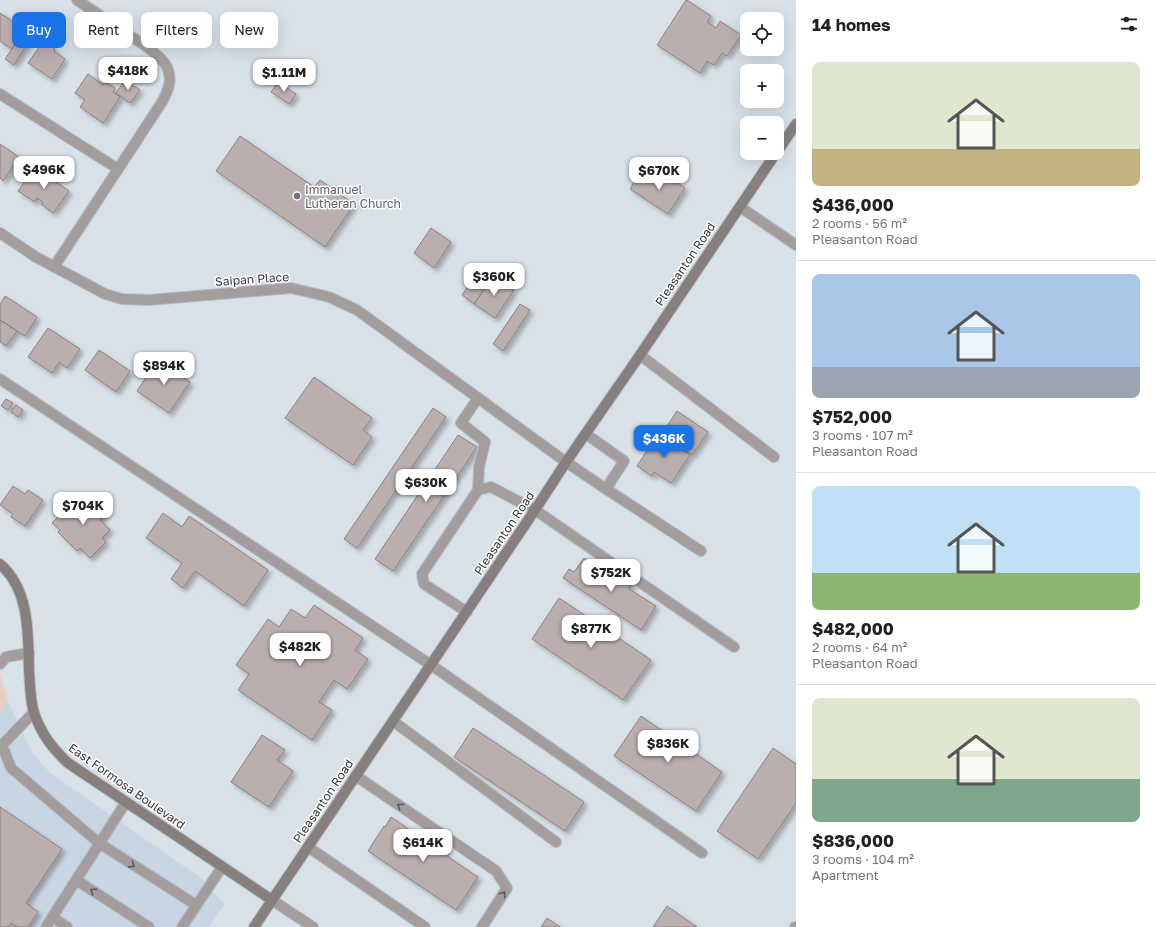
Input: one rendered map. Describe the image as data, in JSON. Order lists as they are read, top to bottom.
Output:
{
  "streets": {
    "main road": ["Pleasanton Road", "East Formosa Boulevard"],
    "street": ["Saipan Place"]
  },
  "crossings": [
    ["Pleasanton Road", "Saipan Place"],
    ["Pleasanton Road", "East Formosa Boulevard"]
  ],
  "places": ["Immanuel Lutheran Church"],
  "page": {
    "heading": "14 homes",
    "map_buttons": ["+", "−"],
    "chip": [
      "Buy",
      "Rent",
      "Filters",
      "New"
    ],
    "list": [
      {
        "name": "$436,000",
        "note": "2 rooms · 56 m² · Pleasanton Road"
      },
      {
        "name": "$752,000",
        "note": "3 rooms · 107 m² · Pleasanton Road"
      },
      {
        "name": "$482,000",
        "note": "2 rooms · 64 m² · Pleasanton Road"
      },
      {
        "name": "$836,000",
        "note": "3 rooms · 104 m² · Apartment"
      }
    ],
    "price": [
      "$418K",
      "$1.11M",
      "$496K",
      "$670K",
      "$360K",
      "$894K",
      "$436K",
      "$630K",
      "$704K",
      "$752K",
      "$877K",
      "$482K",
      "$836K",
      "$614K"
    ]
  }
}
